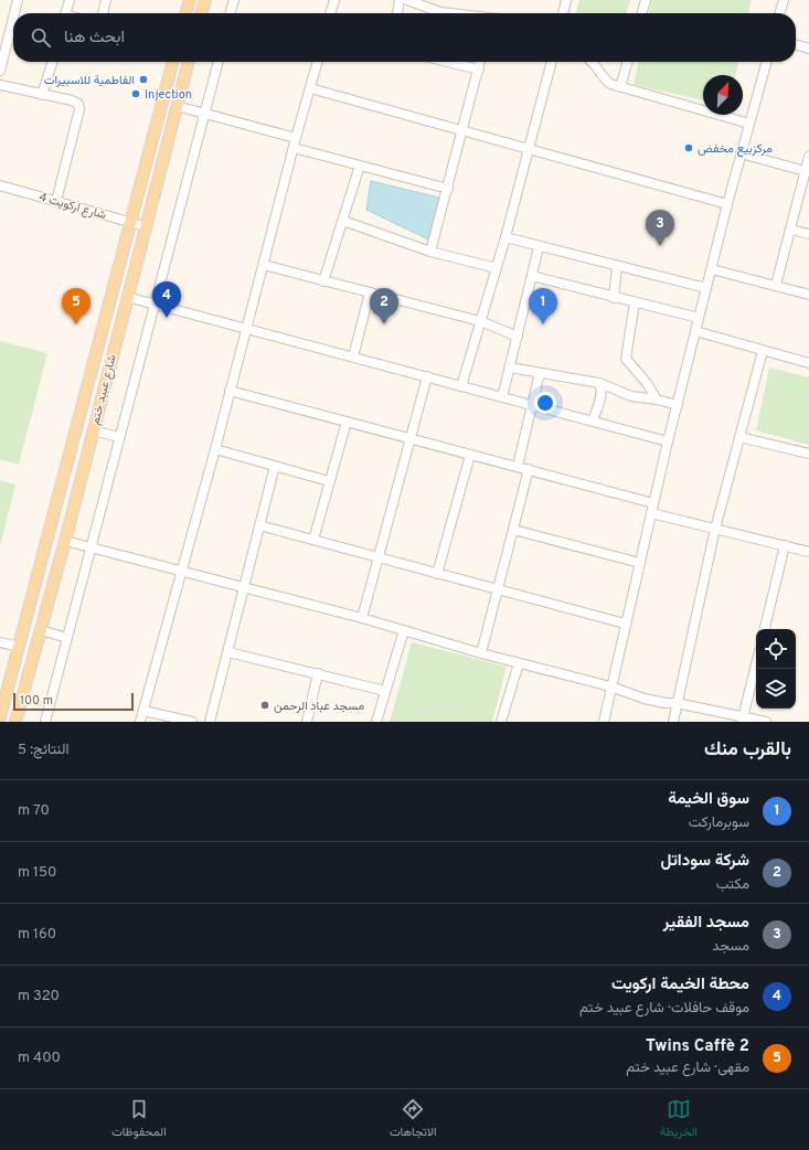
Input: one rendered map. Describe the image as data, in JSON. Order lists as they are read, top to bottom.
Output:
{
  "streets": {
    "main road": ["شارع عبيد ختم"],
    "street": ["شارع اركويت 4"]
  },
  "crossings": [
    ["شارع اركويت 4", "شارع عبيد ختم"]
  ],
  "places": [
    "الفاطمية للاسبيرات",
    "Injection",
    "مركزبيع مخفض",
    "مسجد عباد الرحمن"
  ],
  "scale_bar": "100 m",
  "north": "top right",
  "page": {
    "search": "ابحث هنا",
    "pins": [
      "3",
      "4",
      "1",
      "2",
      "5"
    ],
    "scale": "100 m",
    "heading": ["بالقرب منك", "النتائج: 5"],
    "list": [
      {
        "mark": "1",
        "name": "سوق الخيمة",
        "note": "سوبرماركت",
        "value": "70 m"
      },
      {
        "mark": "2",
        "name": "شركة سوداتل",
        "note": "مكتب",
        "value": "150 m"
      },
      {
        "mark": "3",
        "name": "مسجد الفقير",
        "note": "مسجد",
        "value": "160 m"
      },
      {
        "mark": "4",
        "name": "محطة الخيمة اركويت",
        "note": "موقف حافلات · شارع عبيد ختم",
        "value": "320 m"
      },
      {
        "mark": "5",
        "name": "Twins Caffè 2",
        "note": "مقهى · شارع عبيد ختم",
        "value": "400 m"
      }
    ],
    "nav": ["الخريطة", "الاتجاهات", "المحفوظات"]
  }
}
